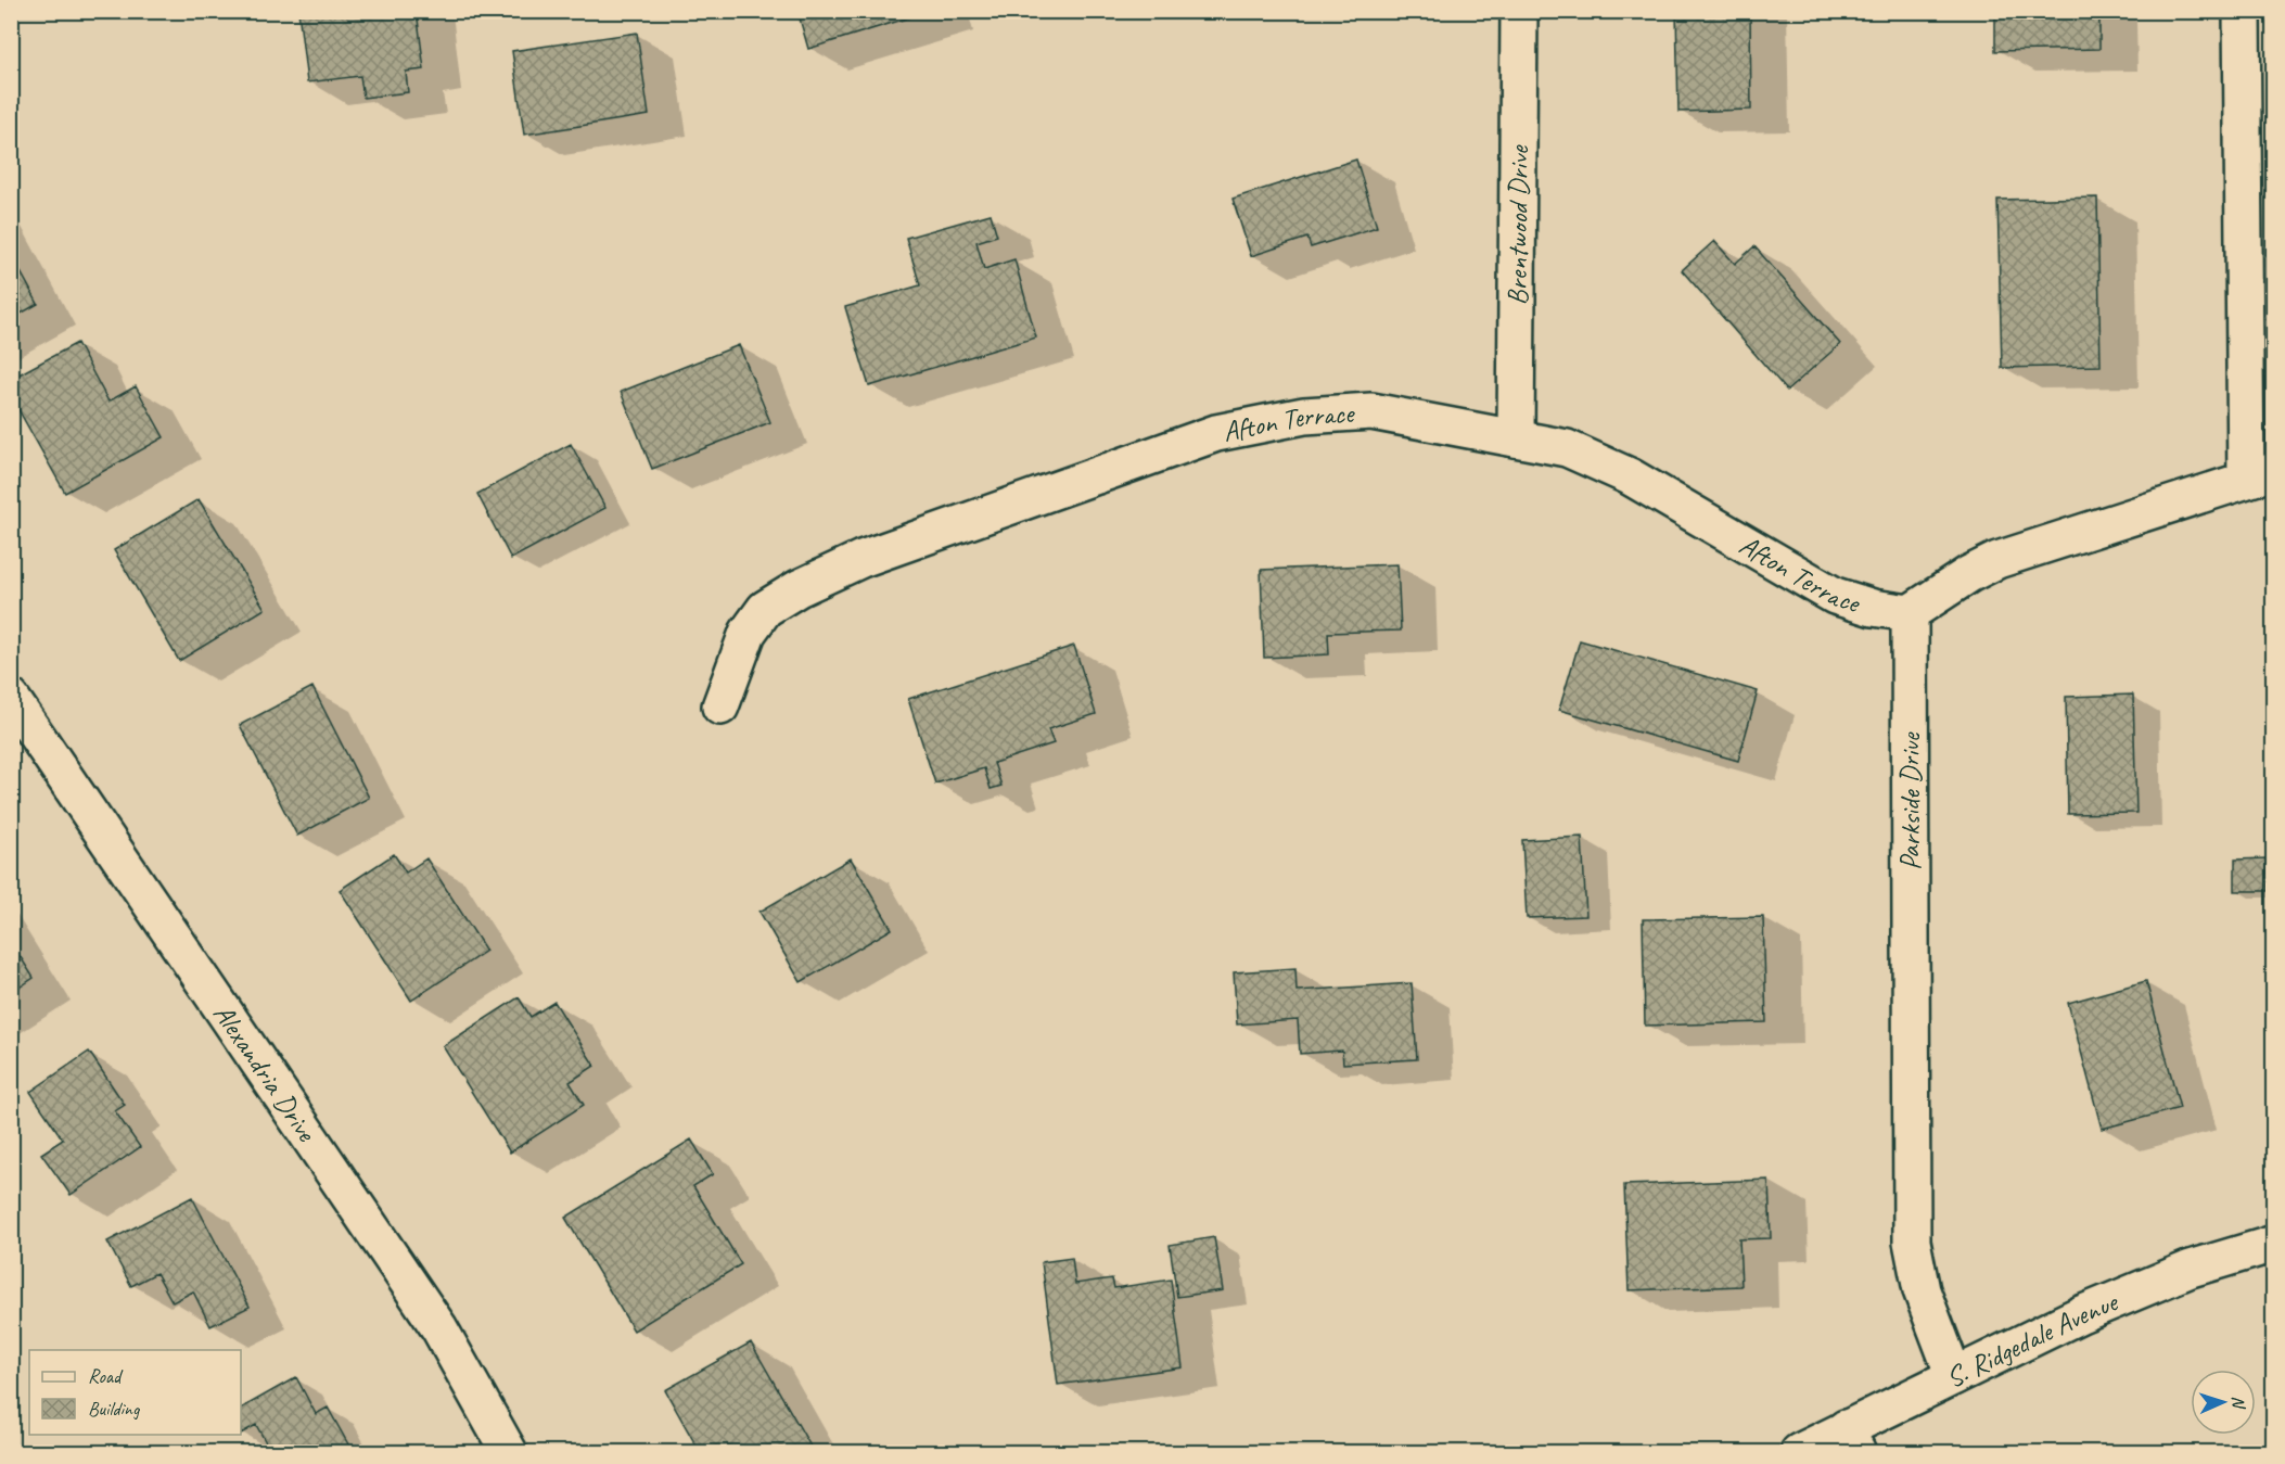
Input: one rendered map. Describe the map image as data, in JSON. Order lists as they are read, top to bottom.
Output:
{
  "streets": {
    "street": [
      "Brentwood Drive",
      "Afton Terrace",
      "Parkside Drive",
      "Alexandria Drive",
      "S. Ridgedale Avenue"
    ]
  },
  "crossings": [
    ["Brentwood Drive", "Afton Terrace"],
    ["Afton Terrace", "Parkside Drive"],
    ["Parkside Drive", "S. Ridgedale Avenue"]
  ],
  "legend": ["Road", "Building"],
  "north": "right"
}
